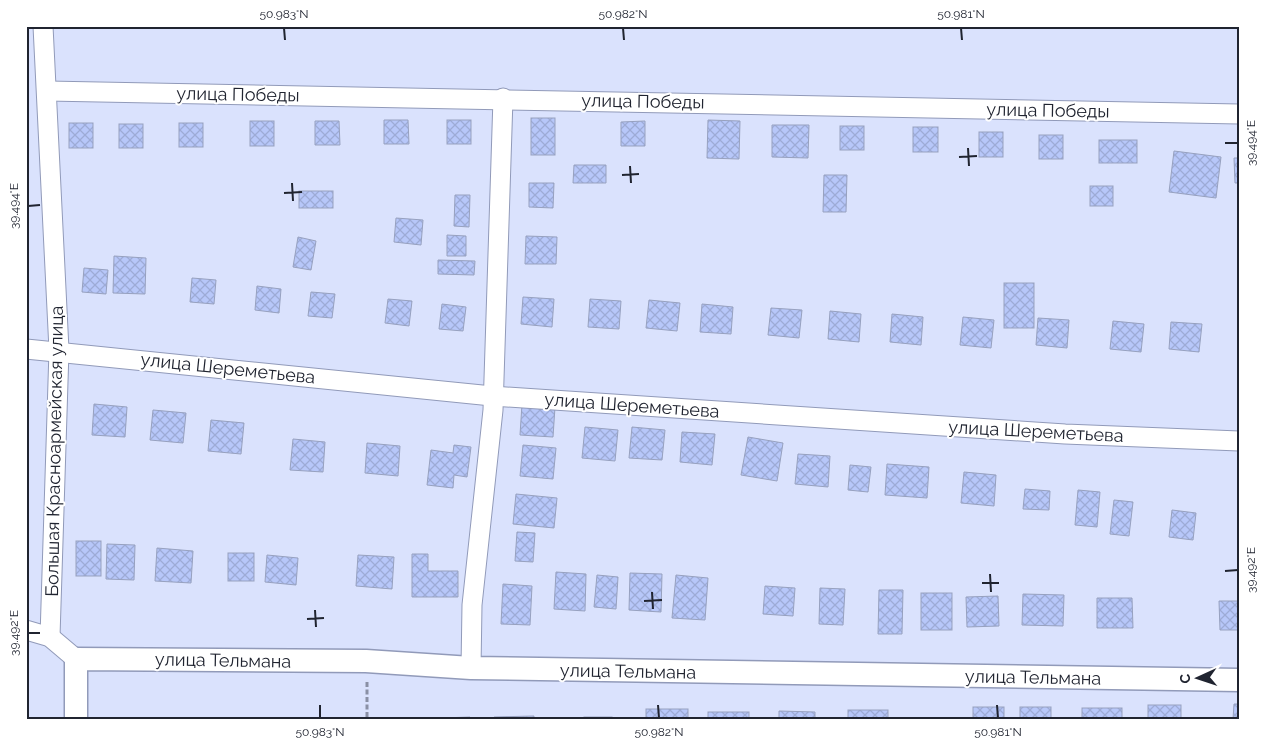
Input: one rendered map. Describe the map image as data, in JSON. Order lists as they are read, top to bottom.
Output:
{
  "streets": {
    "street": [
      "улица Победы",
      "улица Шереметьева",
      "Большая Красноармейская улица",
      "улица Тельмана"
    ]
  },
  "crossings": [
    ["улица Победы", "Большая Красноармейская улица"],
    ["улица Шереметьева", "Большая Красноармейская улица"]
  ],
  "north": "left",
  "coordinates": [
    "50.983°N",
    "50.982°N",
    "50.981°N",
    "39.494°E",
    "39.492°E"
  ]
}
